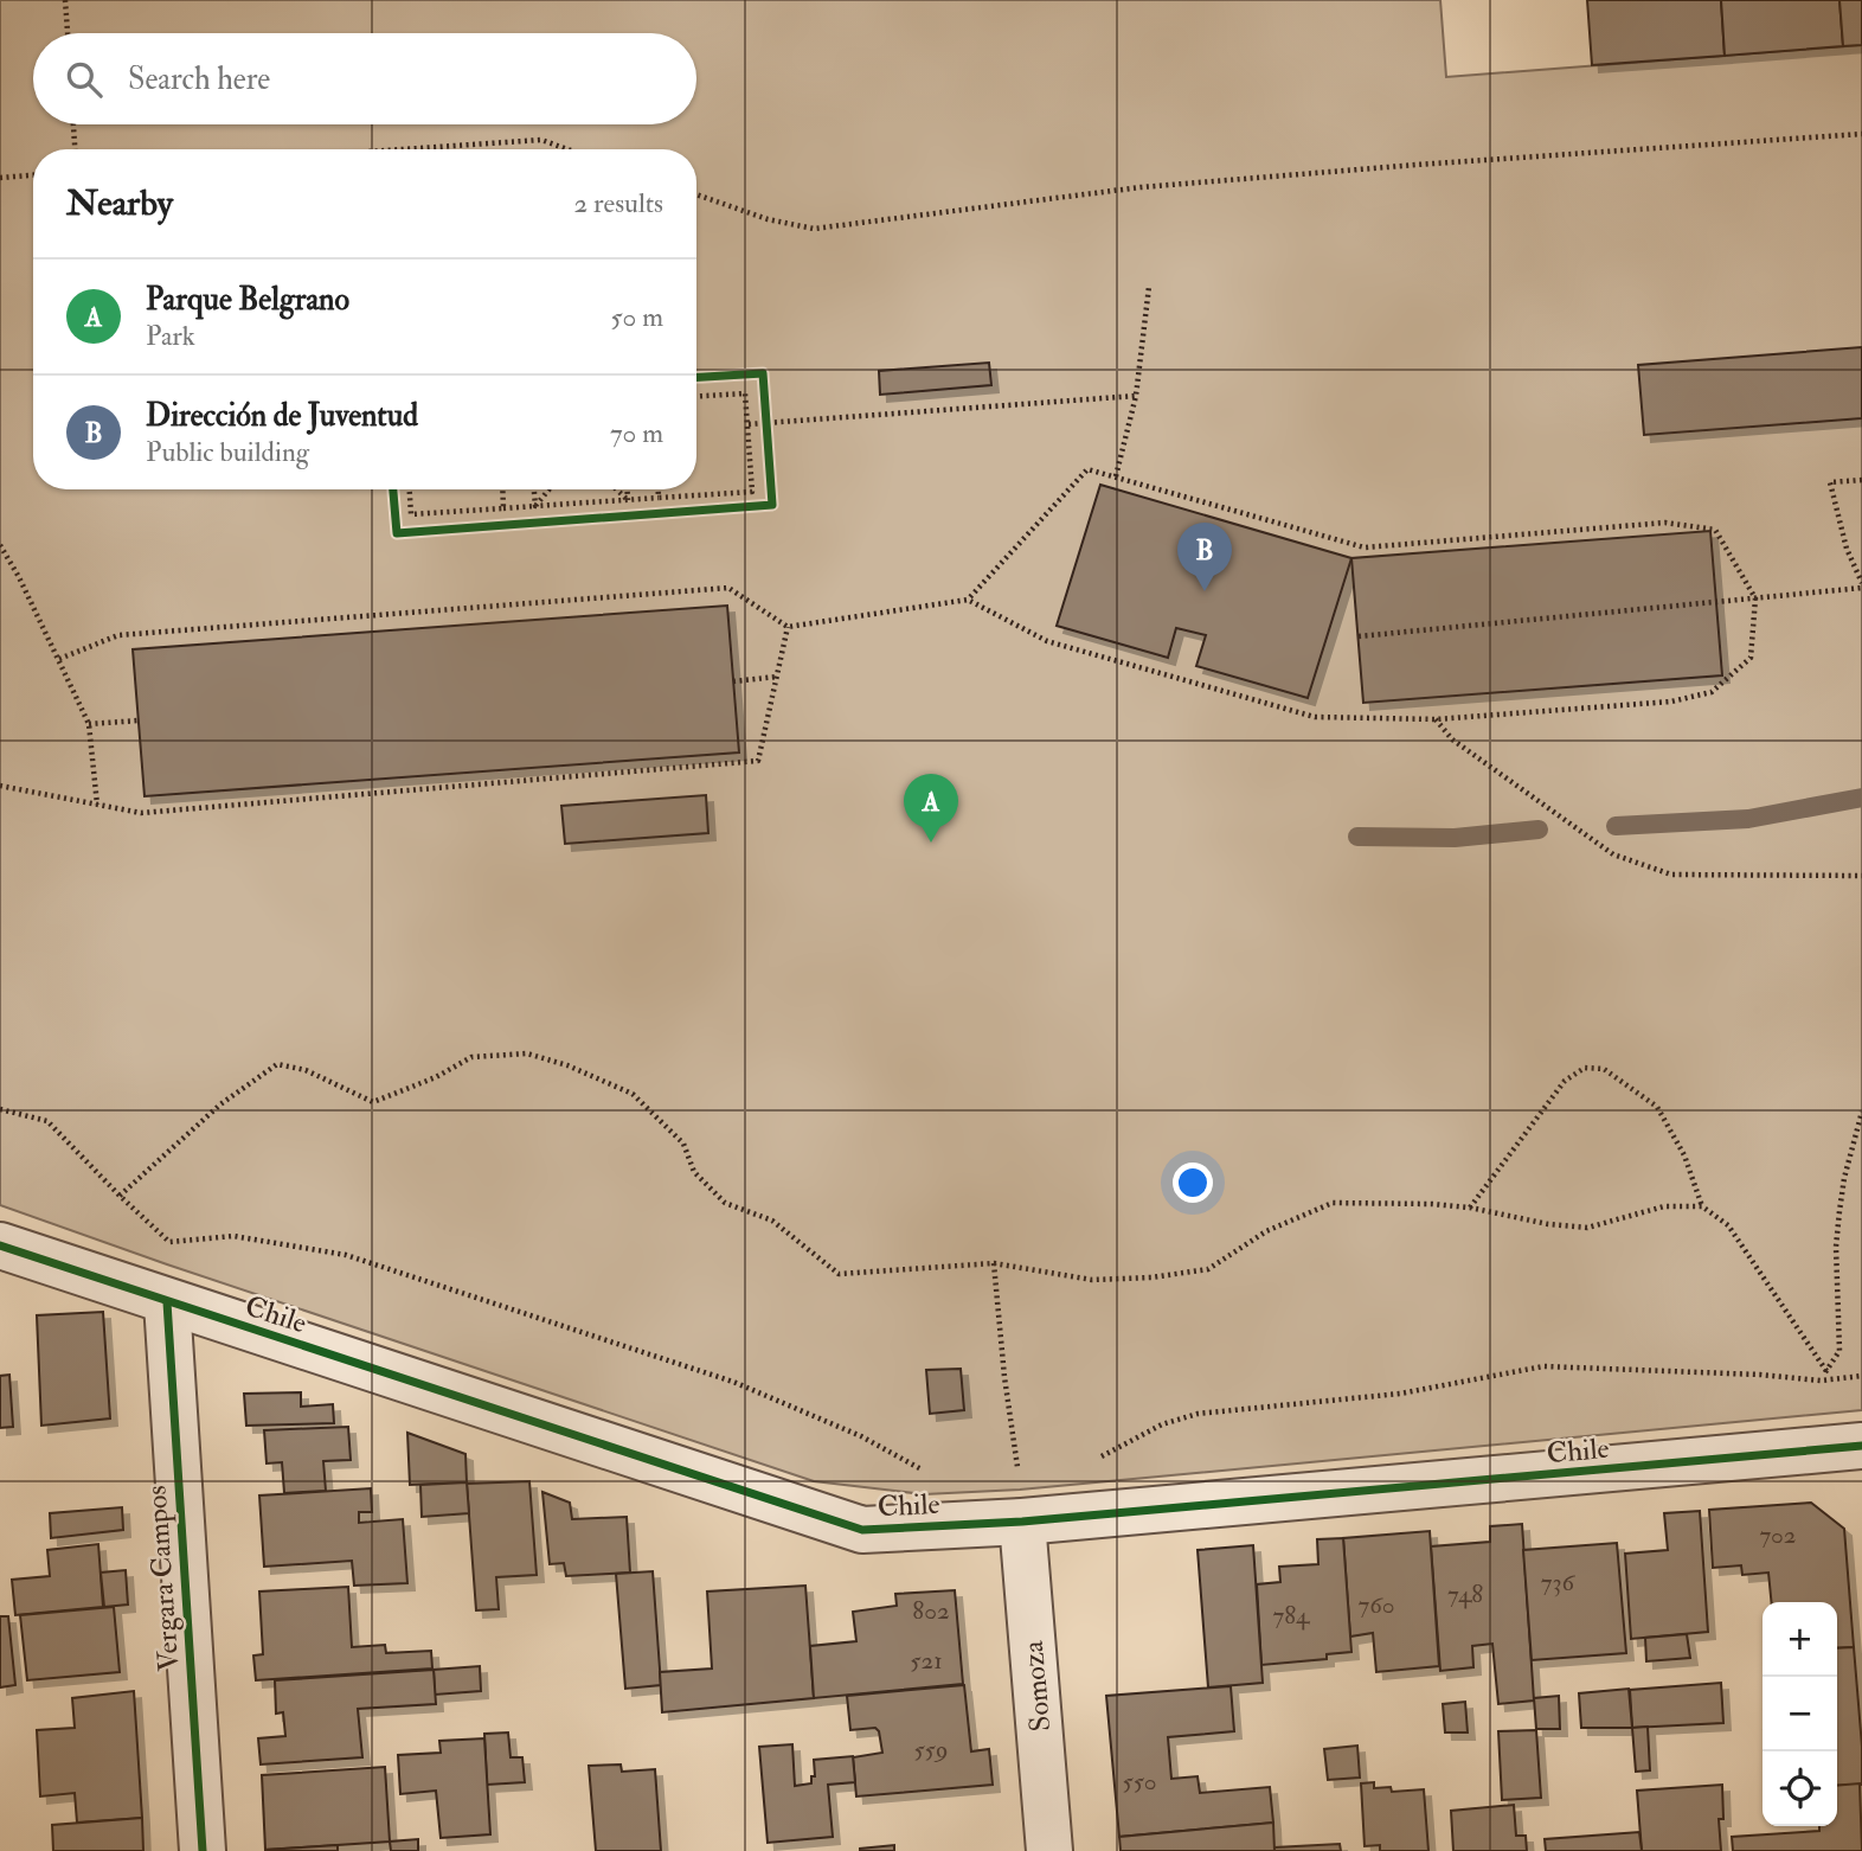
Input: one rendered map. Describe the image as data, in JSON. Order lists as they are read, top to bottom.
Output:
{
  "streets": {
    "street": ["Chile", "Vergara Campos", "Somoza"]
  },
  "crossings": [
    ["Chile", "Vergara Campos"],
    ["Chile", "Somoza"]
  ],
  "house_numbers": [
    "702",
    "736",
    "748",
    "760",
    "802",
    "784",
    "521",
    "559",
    "550"
  ],
  "page": {
    "search": "Search here",
    "heading": ["Nearby", "2 results"],
    "list": [
      {
        "mark": "A",
        "name": "Parque Belgrano",
        "note": "Park",
        "value": "50 m"
      },
      {
        "mark": "B",
        "name": "Dirección de Juventud",
        "note": "Public building",
        "value": "70 m"
      }
    ],
    "pins": ["B", "A"],
    "map_buttons": ["+", "−"]
  }
}
